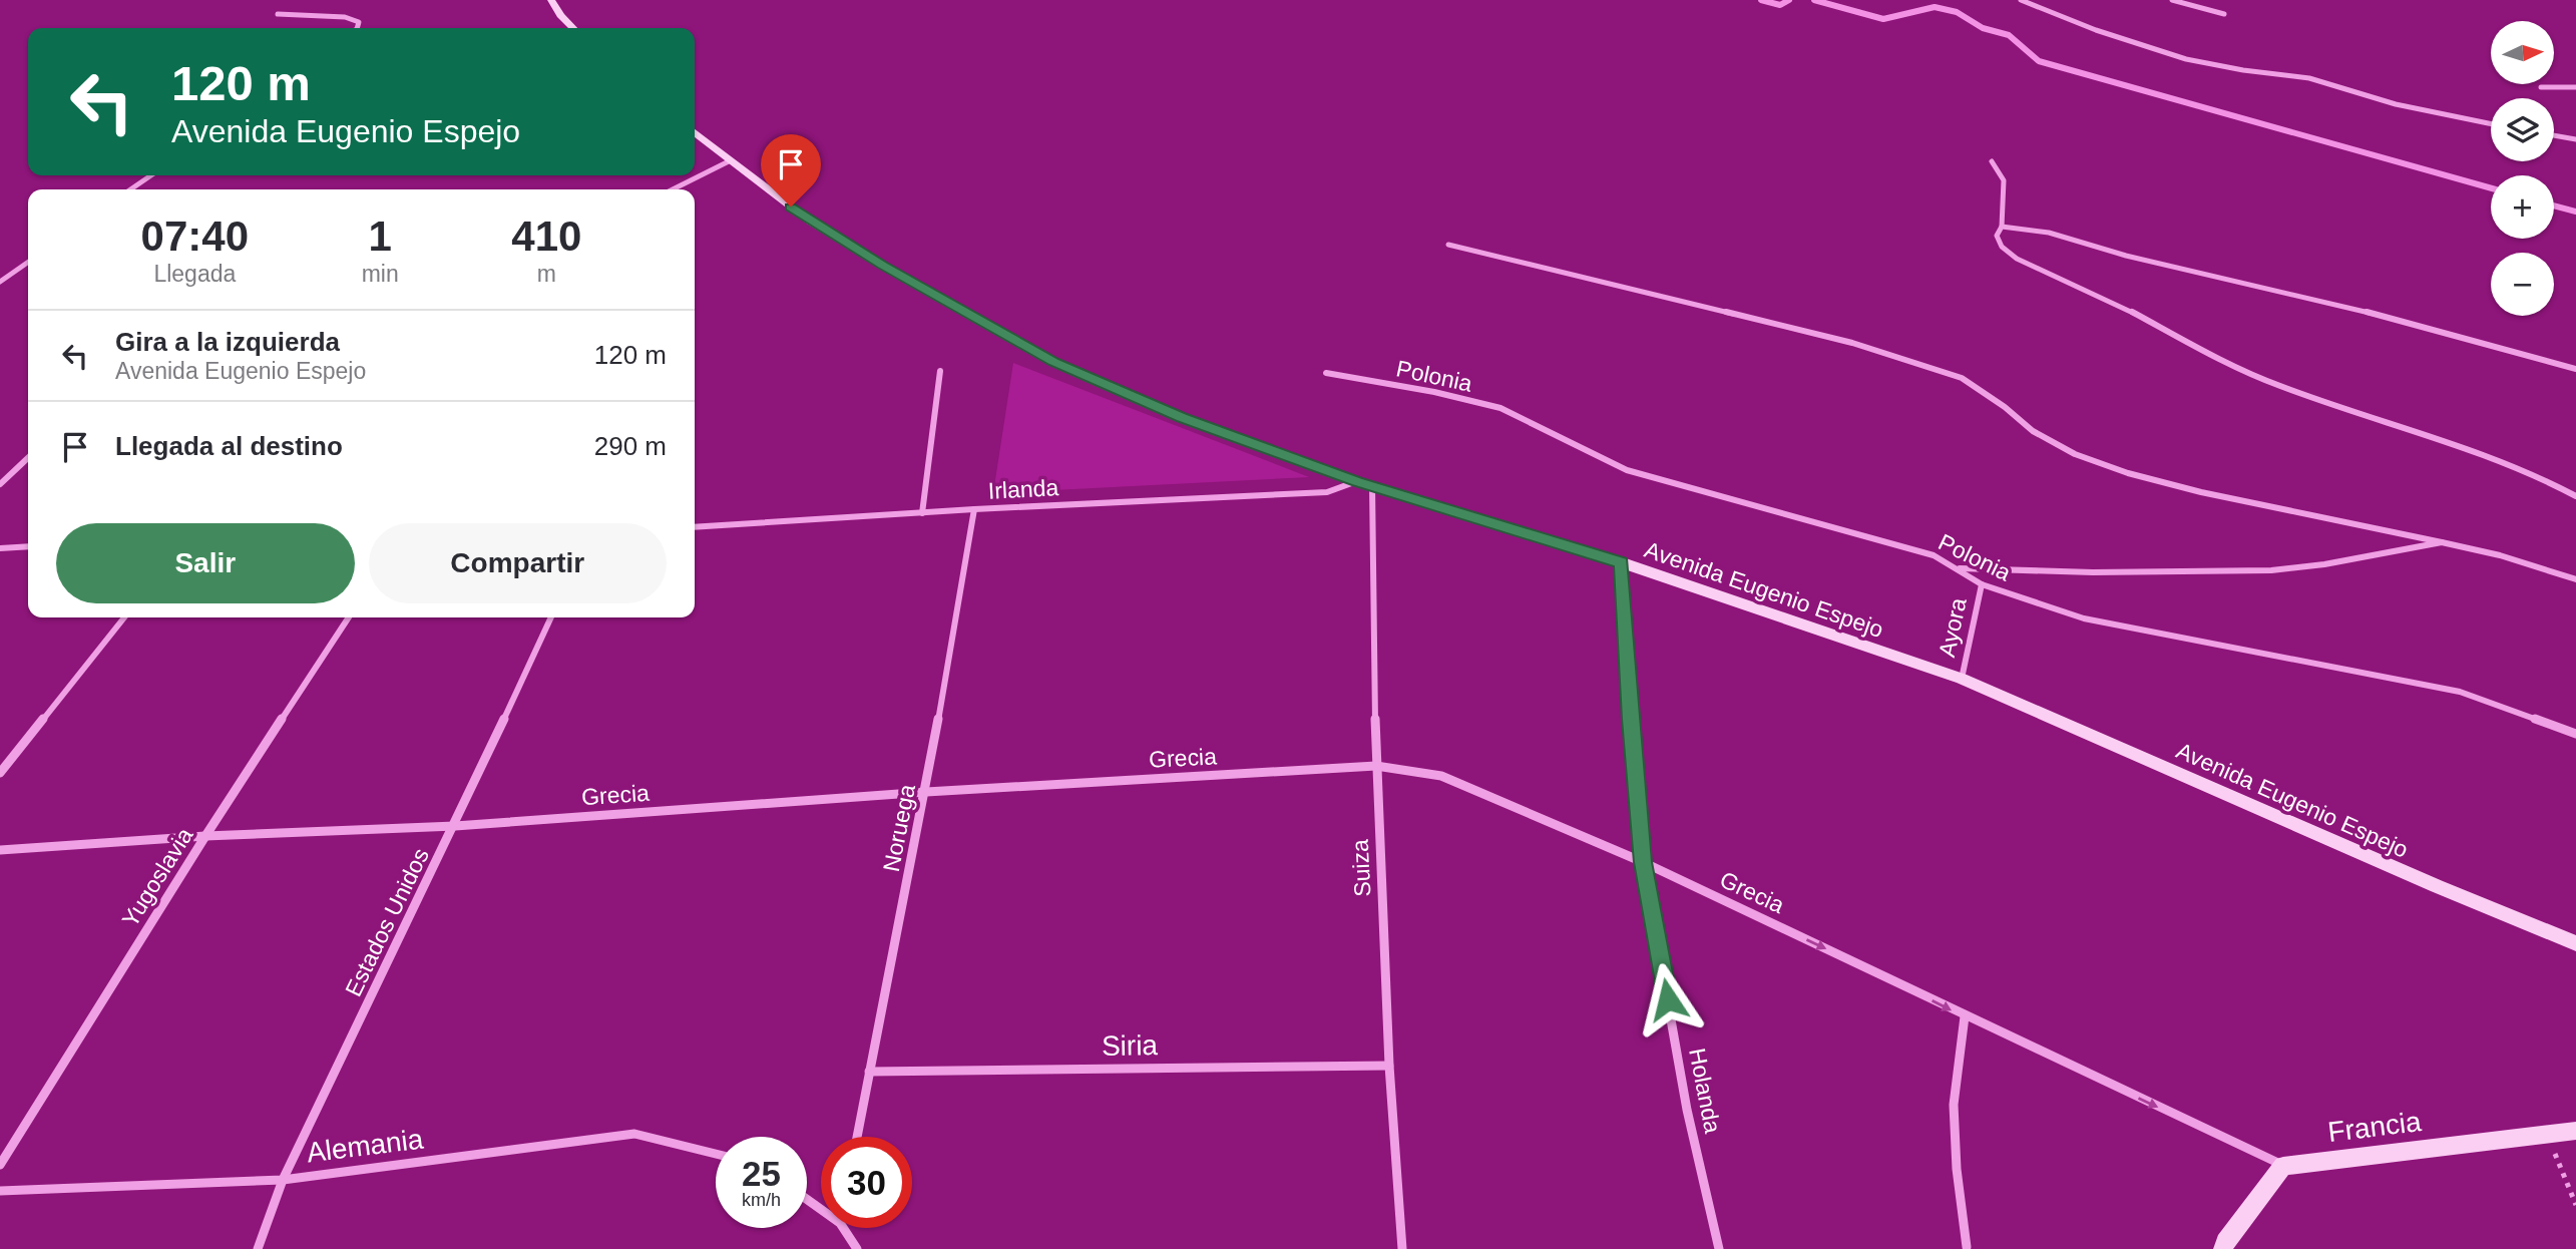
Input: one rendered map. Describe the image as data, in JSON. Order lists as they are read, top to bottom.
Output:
{
  "streets": {
    "main road": ["Avenida Eugenio Espejo", "Francia"],
    "street": [
      "Polonia",
      "Irlanda",
      "Ayora",
      "Grecia",
      "Noruega",
      "Suiza",
      "Yugoslavia",
      "Estados Unidos",
      "Siria",
      "Holanda",
      "Alemania"
    ]
  },
  "crossings": [
    ["Polonia", "Ayora"],
    ["Irlanda", "Avenida Eugenio Espejo"],
    ["Irlanda", "Noruega"],
    ["Irlanda", "Suiza"],
    ["Avenida Eugenio Espejo", "Ayora"],
    ["Avenida Eugenio Espejo", "Suiza"],
    ["Avenida Eugenio Espejo", "Holanda"],
    ["Grecia", "Noruega"],
    ["Grecia", "Suiza"],
    ["Grecia", "Yugoslavia"],
    ["Grecia", "Estados Unidos"],
    ["Grecia", "Holanda"],
    ["Grecia", "Francia"],
    ["Noruega", "Siria"],
    ["Suiza", "Siria"],
    ["Estados Unidos", "Alemania"]
  ],
  "north": "right",
  "page": {
    "map_buttons": ["+", "−"],
    "turn": ["120 m", "Avenida Eugenio Espejo"],
    "eta": [
      "07:40",
      "Llegada",
      "1",
      "min",
      "410",
      "m"
    ],
    "list": [
      {
        "name": "Gira a la izquierda",
        "note": "Avenida Eugenio Espejo",
        "value": "120 m"
      },
      {
        "name": "Llegada al destino",
        "value": "290 m"
      }
    ],
    "buttons": ["Salir", "Compartir"],
    "speed": "25 km/h",
    "limit": "30"
  }
}
